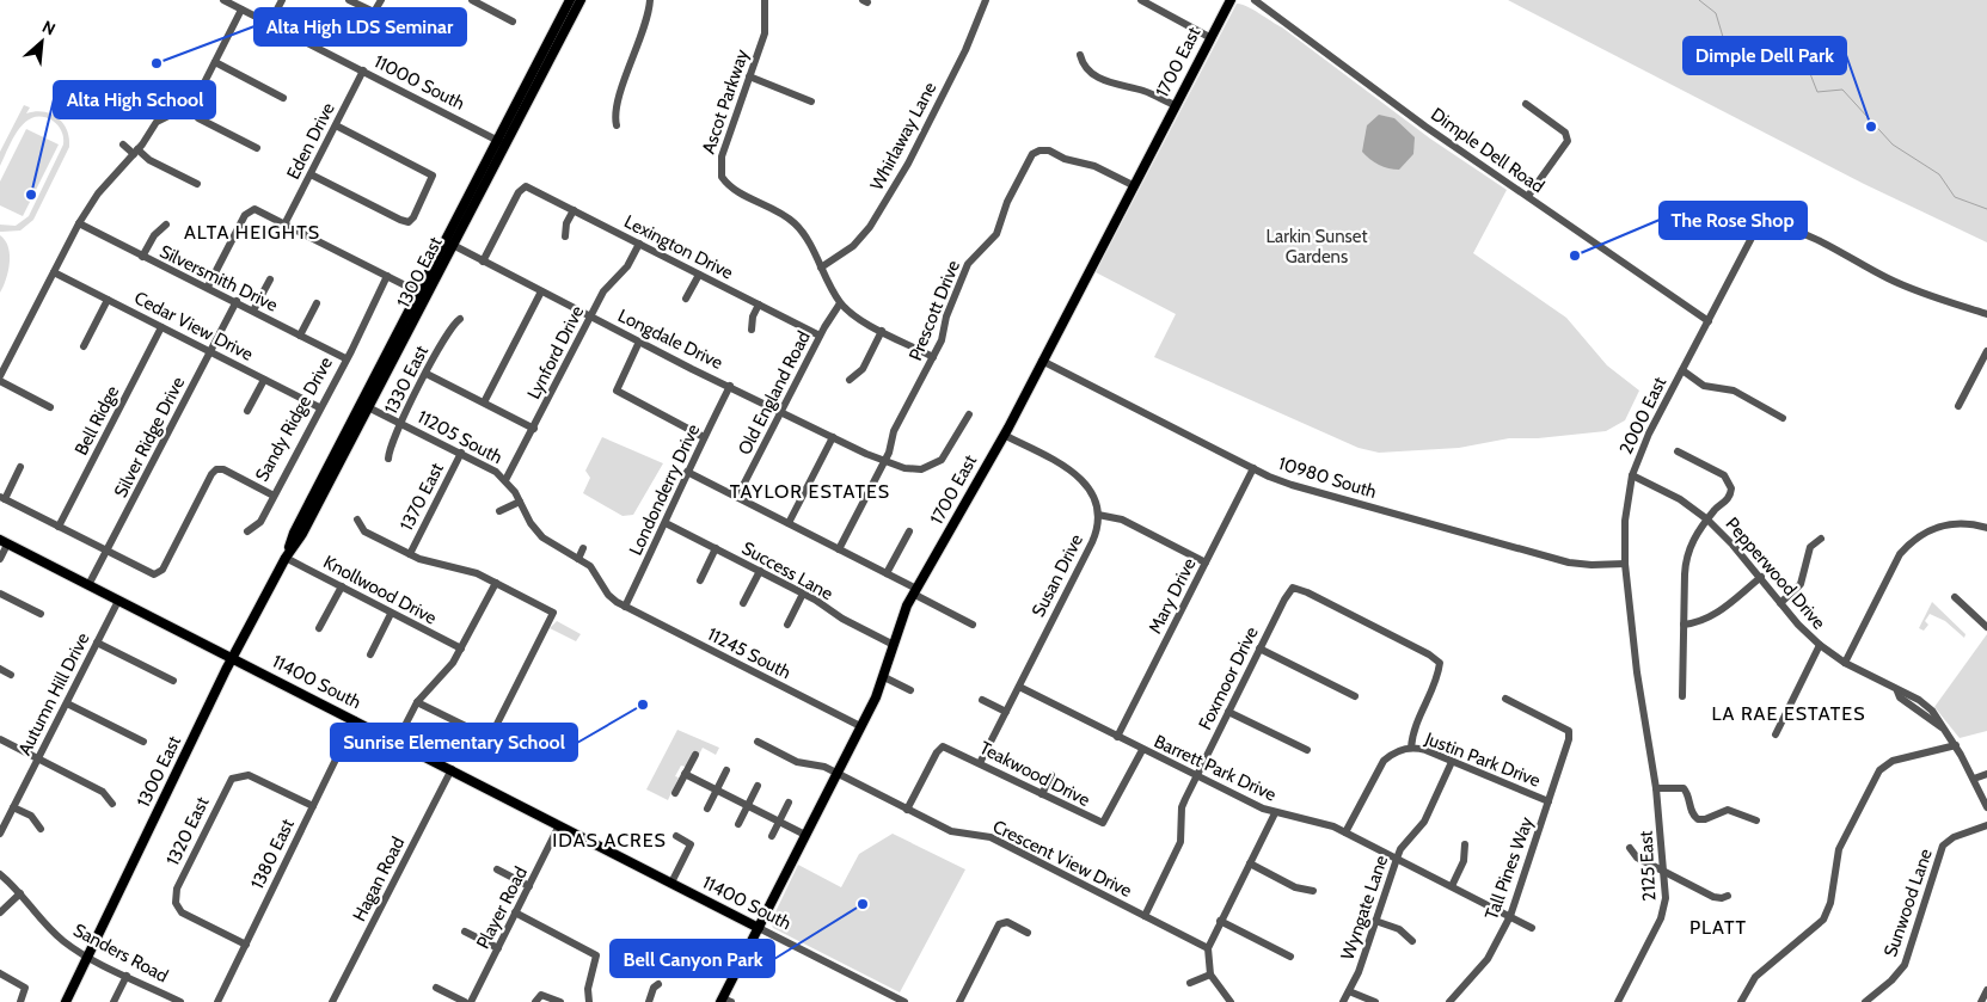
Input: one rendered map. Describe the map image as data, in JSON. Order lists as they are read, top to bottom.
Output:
{
  "streets": {
    "main road": ["1700 East", "1300 East", "11400 South"],
    "street": [
      "11000 South",
      "Ascot Parkway",
      "Whirlaway Lane",
      "Eden Drive",
      "Dimple Dell Road",
      "Lexington Drive",
      "Silversmith Drive",
      "Prescott Drive",
      "Cedar View Drive",
      "Longdale Drive",
      "Lynford Drive",
      "1330 East",
      "Old England Road",
      "2000 East",
      "Sandy Ridge Drive",
      "Bell Ridge",
      "Silver Ridge Drive",
      "11205 South",
      "10980 South",
      "Londonderry Drive",
      "1370 East",
      "Success Lane",
      "Pepperwood Drive",
      "Susan Drive",
      "Knollwood Drive",
      "Mary Drive",
      "11245 South",
      "Foxmoor Drive",
      "Autumn Hill Drive",
      "Justin Park Drive",
      "Barrett Park Drive",
      "Teakwood Drive",
      "1320 East",
      "1380 East",
      "Crescent View Drive",
      "2125 East",
      "Tall Pines Way",
      "Hagan Road",
      "Sunwood Lane",
      "Player Road",
      "Wyngate Lane",
      "Sanders Road"
    ]
  },
  "crossings": [
    ["1700 East", "Prescott Drive"],
    ["1700 East", "10980 South"],
    ["1700 East", "Success Lane"],
    ["1700 East", "11245 South"],
    ["1700 East", "11400 South"],
    ["1700 East", "Crescent View Drive"],
    ["11000 South", "Eden Drive"],
    ["11000 South", "1300 East"],
    ["Ascot Parkway", "Whirlaway Lane"],
    ["Ascot Parkway", "Prescott Drive"],
    ["Ascot Parkway", "Old England Road"],
    ["Dimple Dell Road", "2000 East"],
    ["Lexington Drive", "Longdale Drive"],
    ["Lexington Drive", "Lynford Drive"],
    ["Lexington Drive", "Old England Road"],
    ["1300 East", "Longdale Drive"],
    ["1300 East", "11205 South"],
    ["1300 East", "Knollwood Drive"],
    ["1300 East", "11400 South"],
    ["1300 East", "Sanders Road"],
    ["Silversmith Drive", "Sandy Ridge Drive"],
    ["Silversmith Drive", "Silver Ridge Drive"],
    ["Prescott Drive", "Longdale Drive"],
    ["Cedar View Drive", "Sandy Ridge Drive"],
    ["Cedar View Drive", "Bell Ridge"],
    ["Cedar View Drive", "Silver Ridge Drive"],
    ["Longdale Drive", "Lynford Drive"],
    ["Longdale Drive", "Old England Road"],
    ["Longdale Drive", "Londonderry Drive"],
    ["Lynford Drive", "11205 South"],
    ["1330 East", "11205 South"],
    ["2000 East", "10980 South"],
    ["2000 East", "Pepperwood Drive"],
    ["2000 East", "2125 East"],
    ["Sandy Ridge Drive", "Silver Ridge Drive"],
    ["Silver Ridge Drive", "11400 South"],
    ["11205 South", "Londonderry Drive"],
    ["11205 South", "1370 East"],
    ["11205 South", "11245 South"],
    ["10980 South", "Mary Drive"],
    ["Londonderry Drive", "Success Lane"],
    ["Londonderry Drive", "11245 South"],
    ["Susan Drive", "Barrett Park Drive"],
    ["Susan Drive", "Teakwood Drive"],
    ["Mary Drive", "Barrett Park Drive"],
    ["Foxmoor Drive", "Justin Park Drive"],
    ["Foxmoor Drive", "Barrett Park Drive"],
    ["Foxmoor Drive", "Crescent View Drive"],
    ["11400 South", "Autumn Hill Drive"],
    ["11400 South", "1380 East"],
    ["11400 South", "Hagan Road"],
    ["11400 South", "Player Road"],
    ["Justin Park Drive", "Barrett Park Drive"],
    ["Justin Park Drive", "Tall Pines Way"],
    ["Justin Park Drive", "Wyngate Lane"],
    ["Barrett Park Drive", "Teakwood Drive"],
    ["Barrett Park Drive", "Tall Pines Way"],
    ["Barrett Park Drive", "Wyngate Lane"],
    ["Teakwood Drive", "Crescent View Drive"],
    ["1320 East", "1380 East"]
  ],
  "districts": [
    "ALTA HEIGHTS",
    "TAYLOR ESTATES",
    "LA RAE ESTATES",
    "IDAS ACRES",
    "PLATT"
  ],
  "parks": ["Larkin Sunset Gardens"],
  "places": [
    "Alta High LDS Seminar",
    "Dimple Dell Park",
    "Alta High School",
    "The Rose Shop",
    "Sunrise Elementary School",
    "Bell Canyon Park"
  ],
  "north": "top right"
}
